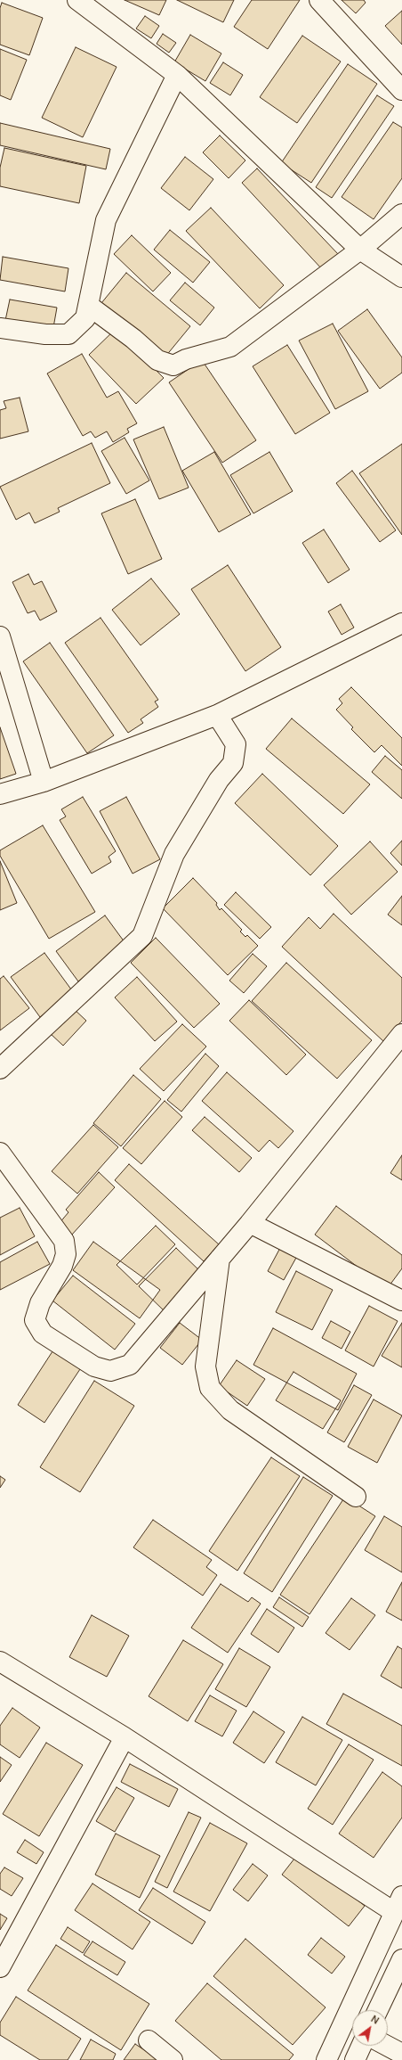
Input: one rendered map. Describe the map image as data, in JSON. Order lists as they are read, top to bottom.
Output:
{
  "north": "top right"
}
